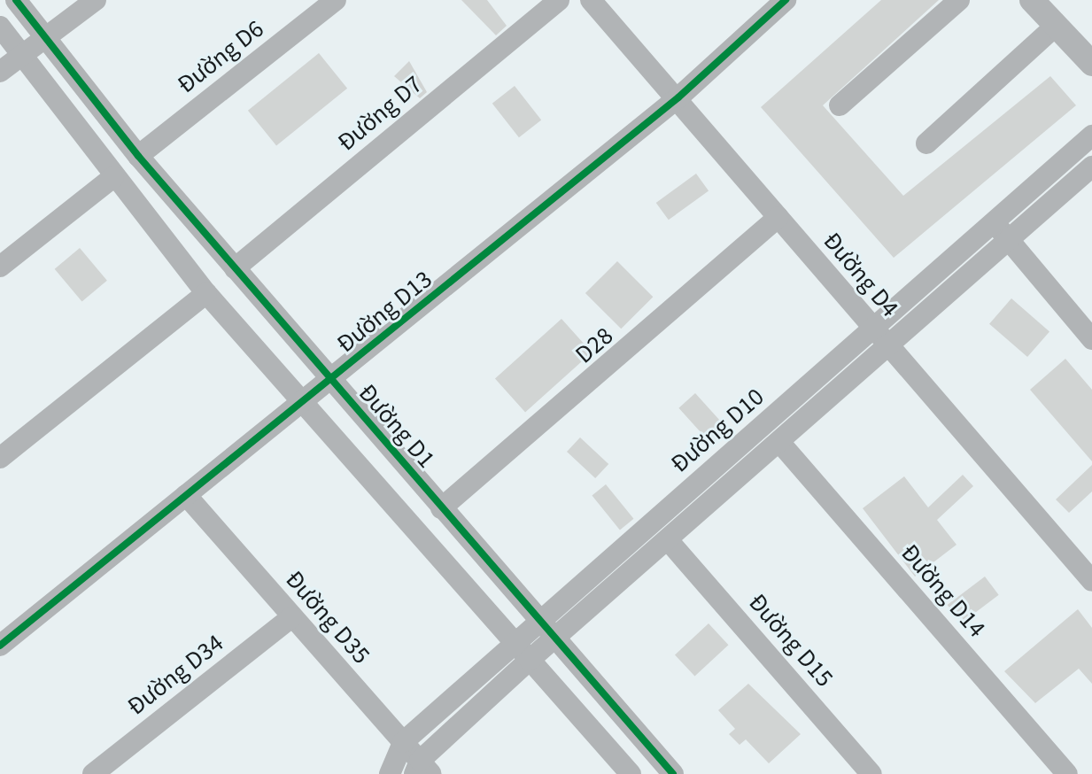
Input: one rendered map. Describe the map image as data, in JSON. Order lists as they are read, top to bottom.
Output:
{
  "streets": {
    "street": [
      "Đường D6",
      "Đường D7",
      "Đường D4",
      "Đường D13",
      "D28",
      "Đường D1",
      "Đường D10",
      "Đường D14",
      "Đường D35",
      "Đường D15",
      "Đường D34"
    ]
  },
  "crossings": [
    ["Đường D6", "Đường D1"],
    ["Đường D7", "Đường D1"],
    ["Đường D4", "Đường D13"],
    ["Đường D4", "D28"],
    ["Đường D4", "Đường D10"],
    ["Đường D13", "Đường D1"],
    ["Đường D13", "Đường D35"],
    ["D28", "Đường D1"],
    ["Đường D1", "Đường D10"],
    ["Đường D10", "Đường D14"],
    ["Đường D10", "Đường D35"],
    ["Đường D10", "Đường D15"],
    ["Đường D35", "Đường D34"]
  ]
}
